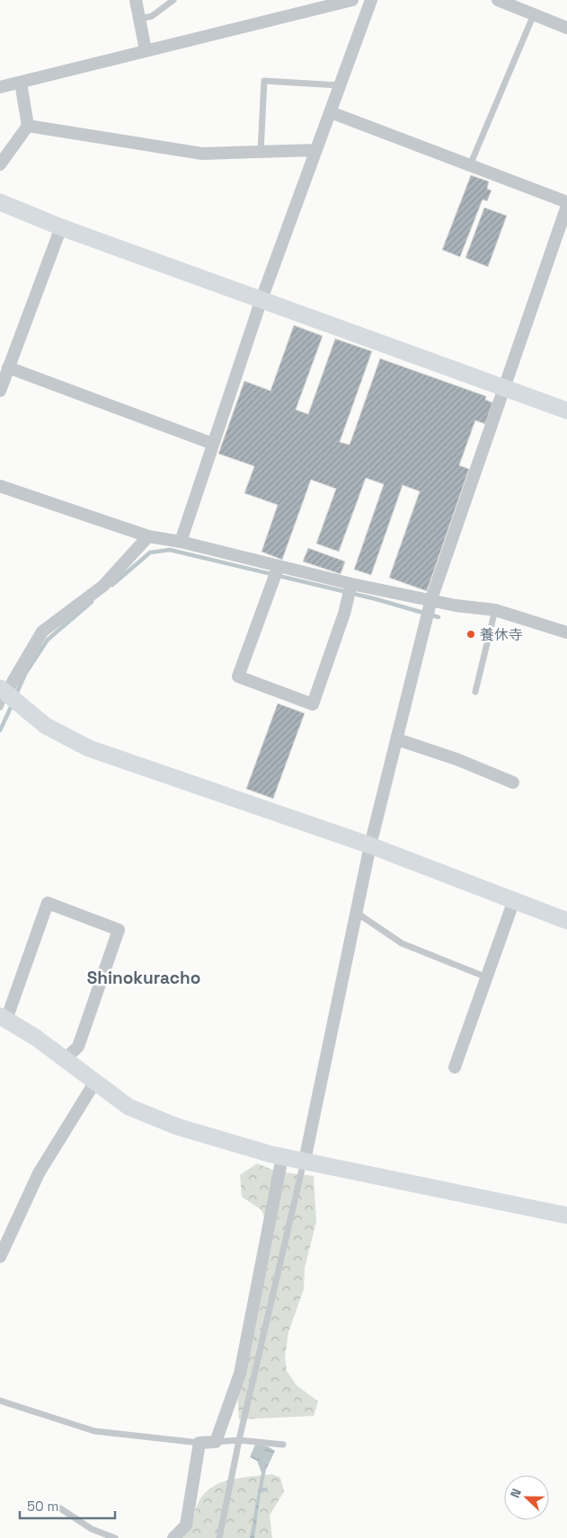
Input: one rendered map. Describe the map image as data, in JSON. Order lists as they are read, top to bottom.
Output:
{
  "districts": ["Shinokuracho"],
  "places": ["養休寺"],
  "scale_bar": "50 m",
  "north": "left"
}
